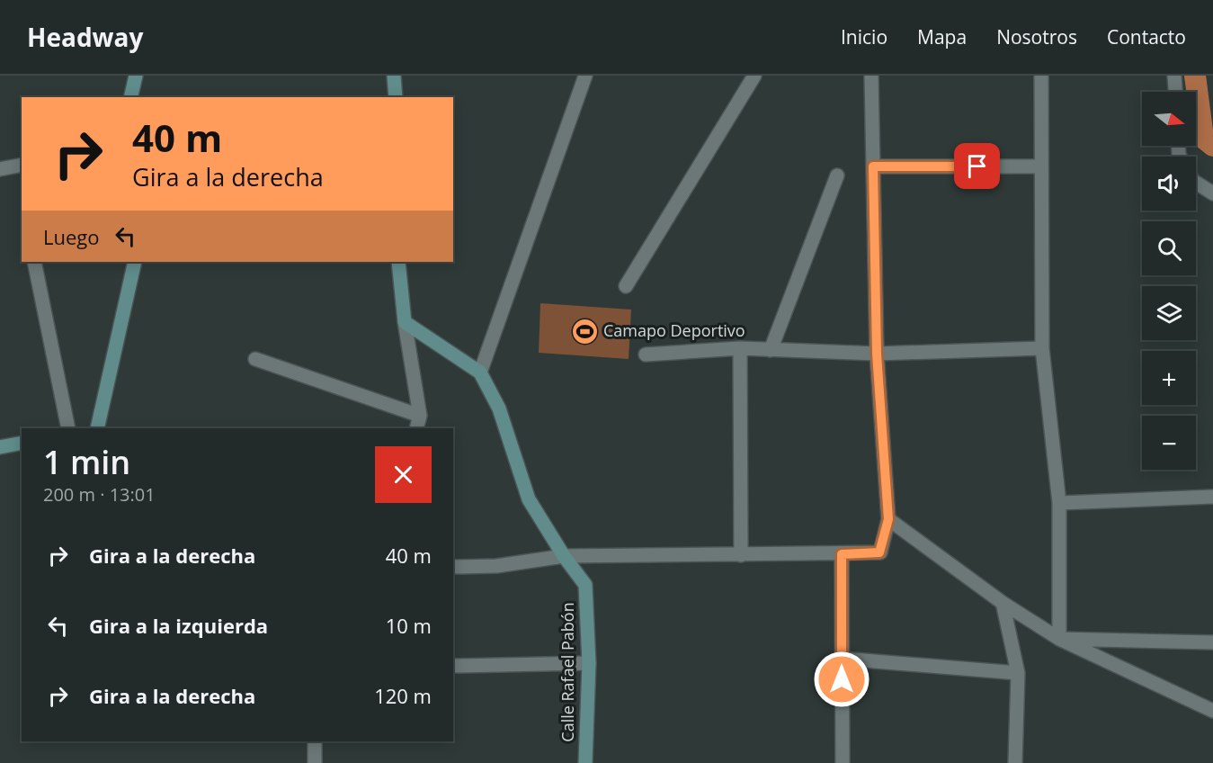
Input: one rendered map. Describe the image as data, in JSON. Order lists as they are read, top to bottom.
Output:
{
  "streets": {
    "street": ["Calle Rafael Pabón"]
  },
  "places": {
    "sports": ["Camapo Deportivo"]
  },
  "north": "right",
  "page": {
    "header": "Headway",
    "nav": [
      "Inicio",
      "Mapa",
      "Nosotros",
      "Contacto"
    ],
    "map_buttons": ["+", "−"],
    "turn": ["40 m", "Gira a la derecha"],
    "then": "Luego",
    "heading": ["1 min", "200 m · 13:01"],
    "list": [
      {
        "name": "Gira a la derecha",
        "value": "40 m"
      },
      {
        "name": "Gira a la izquierda",
        "value": "10 m"
      },
      {
        "name": "Gira a la derecha",
        "value": "120 m"
      }
    ]
  }
}
